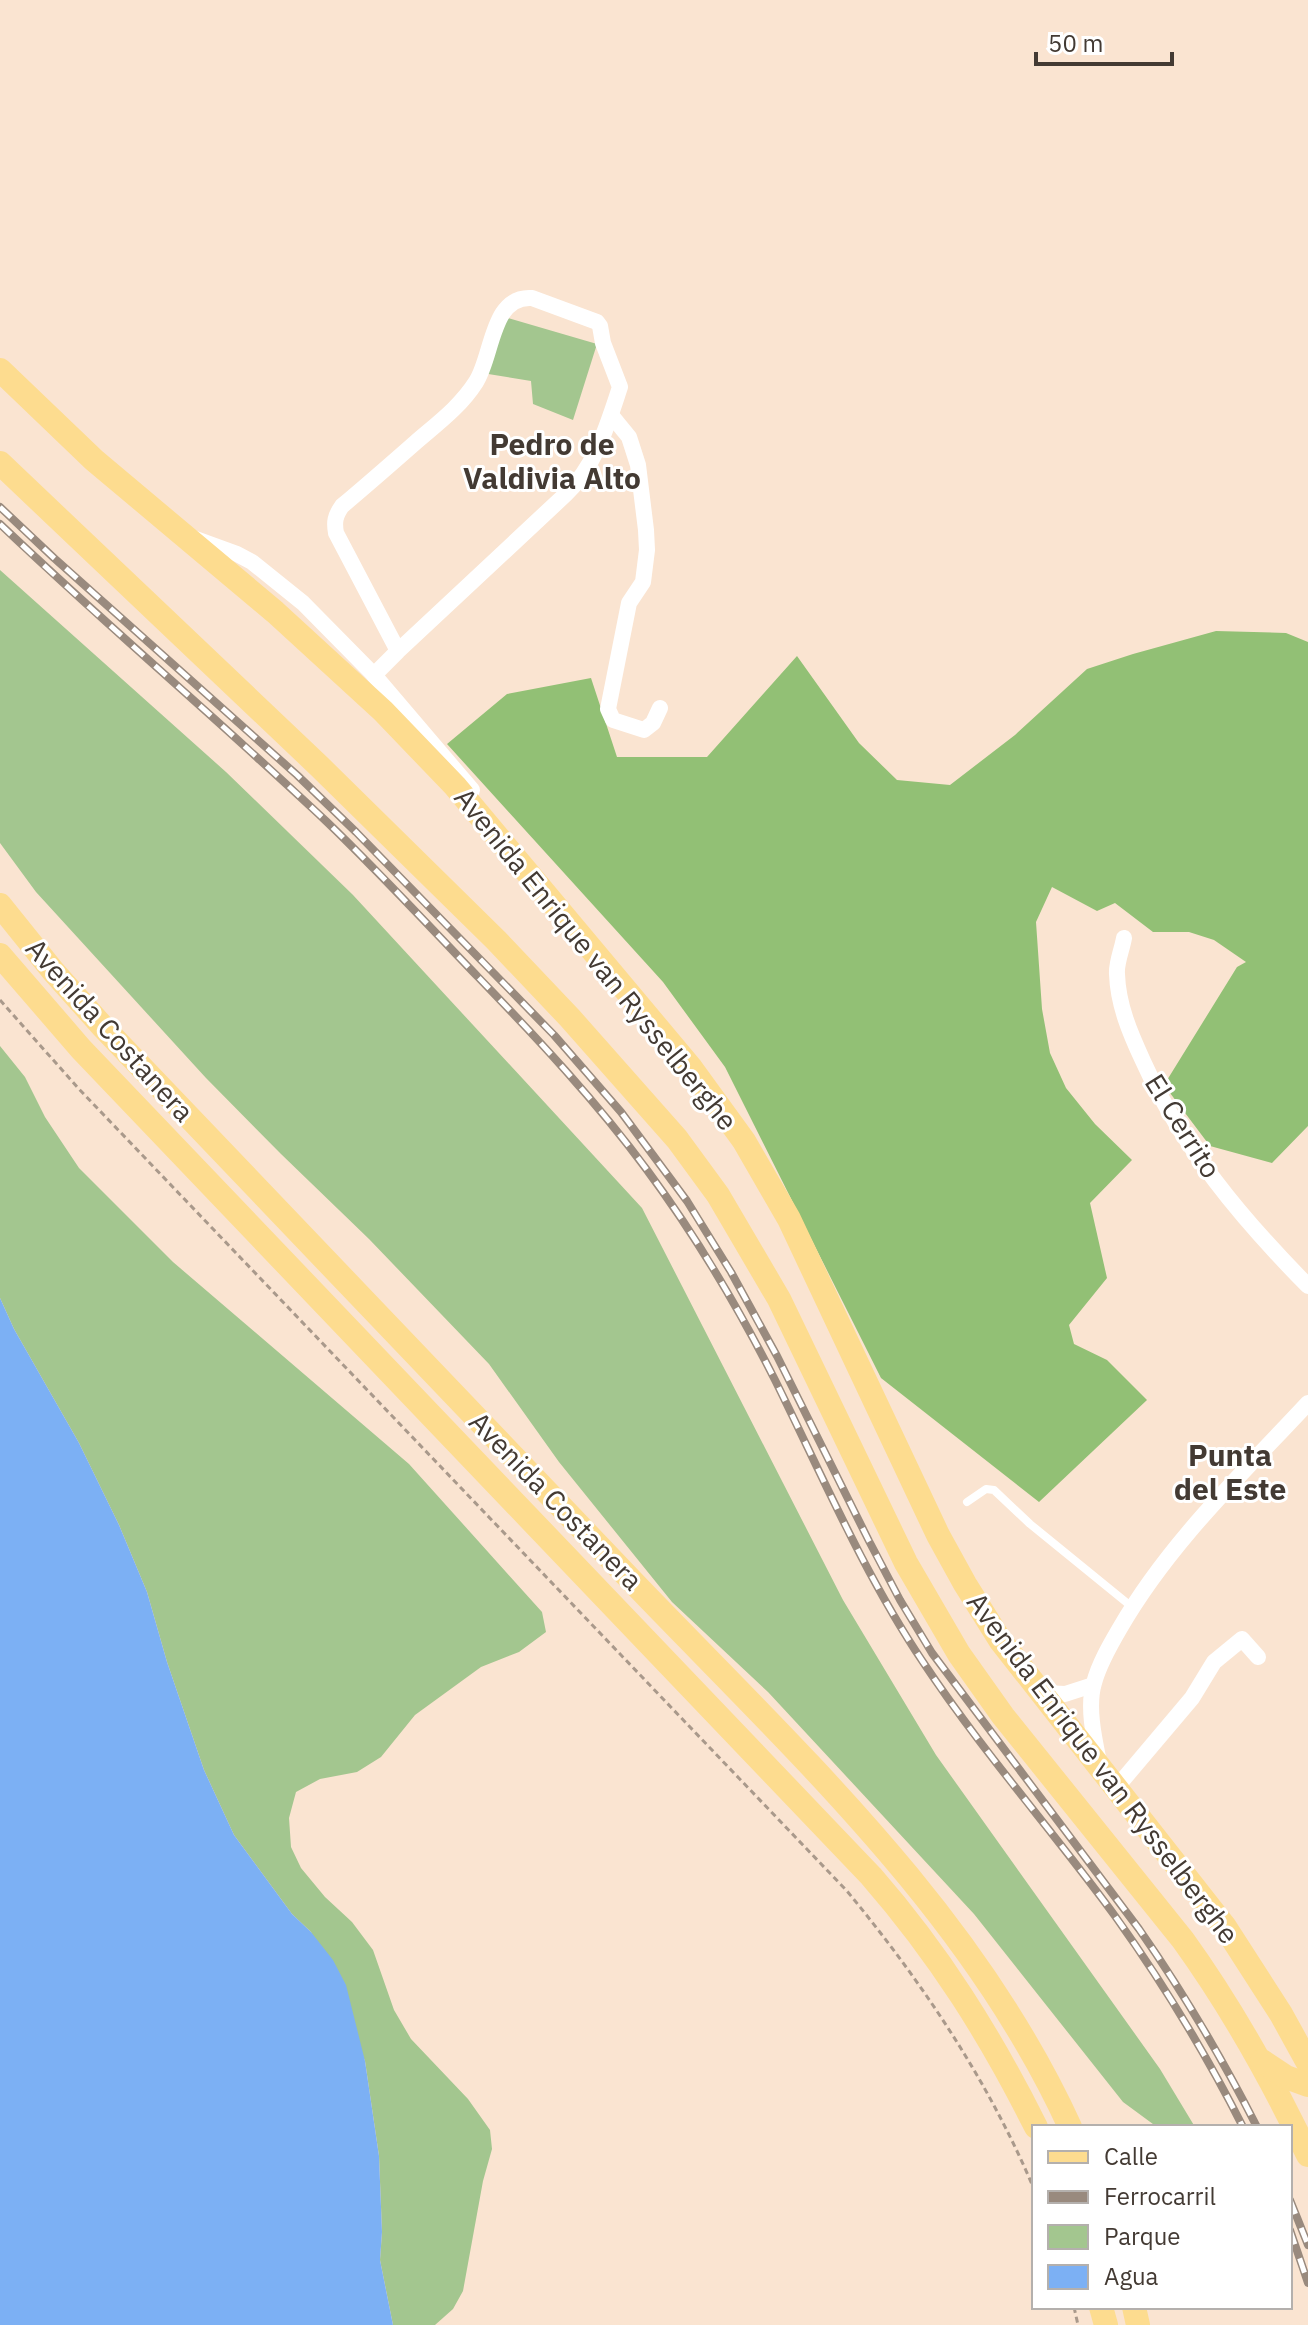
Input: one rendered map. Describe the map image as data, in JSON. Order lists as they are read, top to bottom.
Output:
{
  "streets": {
    "main road": ["Avenida Enrique van Rysselberghe", "Avenida Costanera"],
    "street": ["El Cerrito"]
  },
  "districts": ["Pedro de Valdivia Alto", "Punta del Este"],
  "legend": [
    "Calle",
    "Ferrocarril",
    "Parque",
    "Agua"
  ],
  "scale_bar": "50 m"
}
